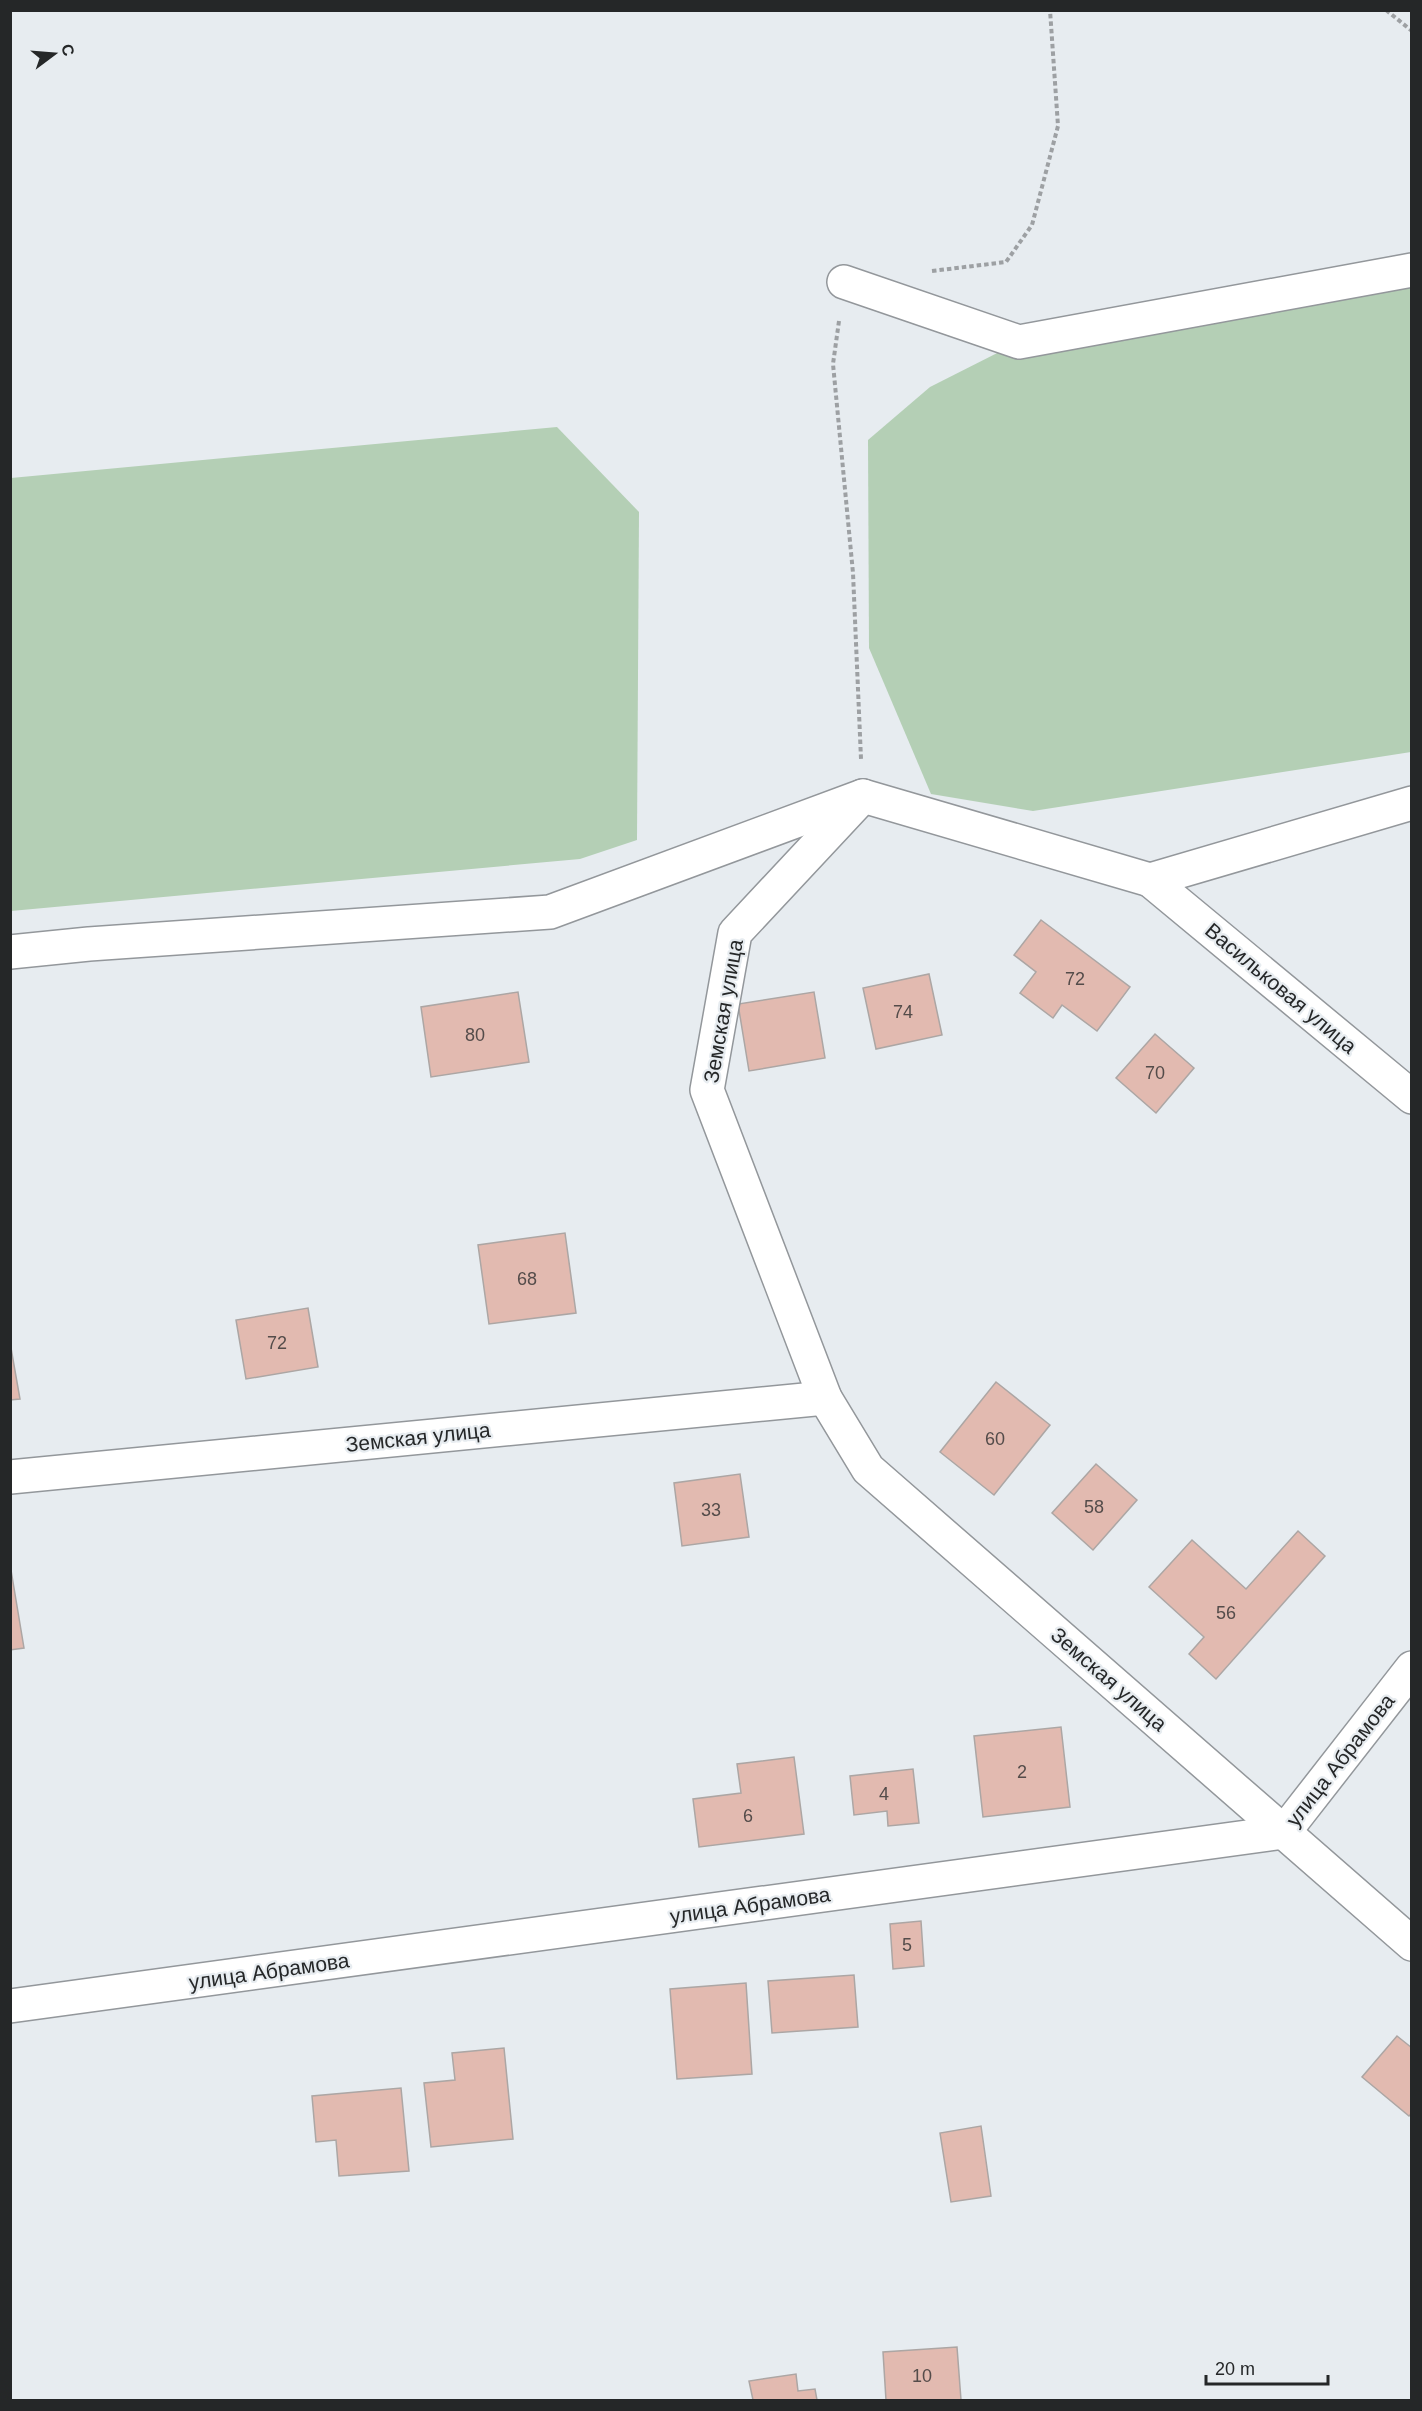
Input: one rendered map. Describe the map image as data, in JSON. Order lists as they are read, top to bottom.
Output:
{
  "streets": {
    "street": ["Васильковая улица", "Земская улица", "улица Абрамова"]
  },
  "crossings": [
    ["Земская улица", "улица Абрамова"]
  ],
  "house_numbers": [
    "72",
    "74",
    "80",
    "70",
    "68",
    "72",
    "60",
    "58",
    "33",
    "56",
    "2",
    "4",
    "6",
    "5",
    "10"
  ],
  "scale_bar": "20 m",
  "north": "right"
}
